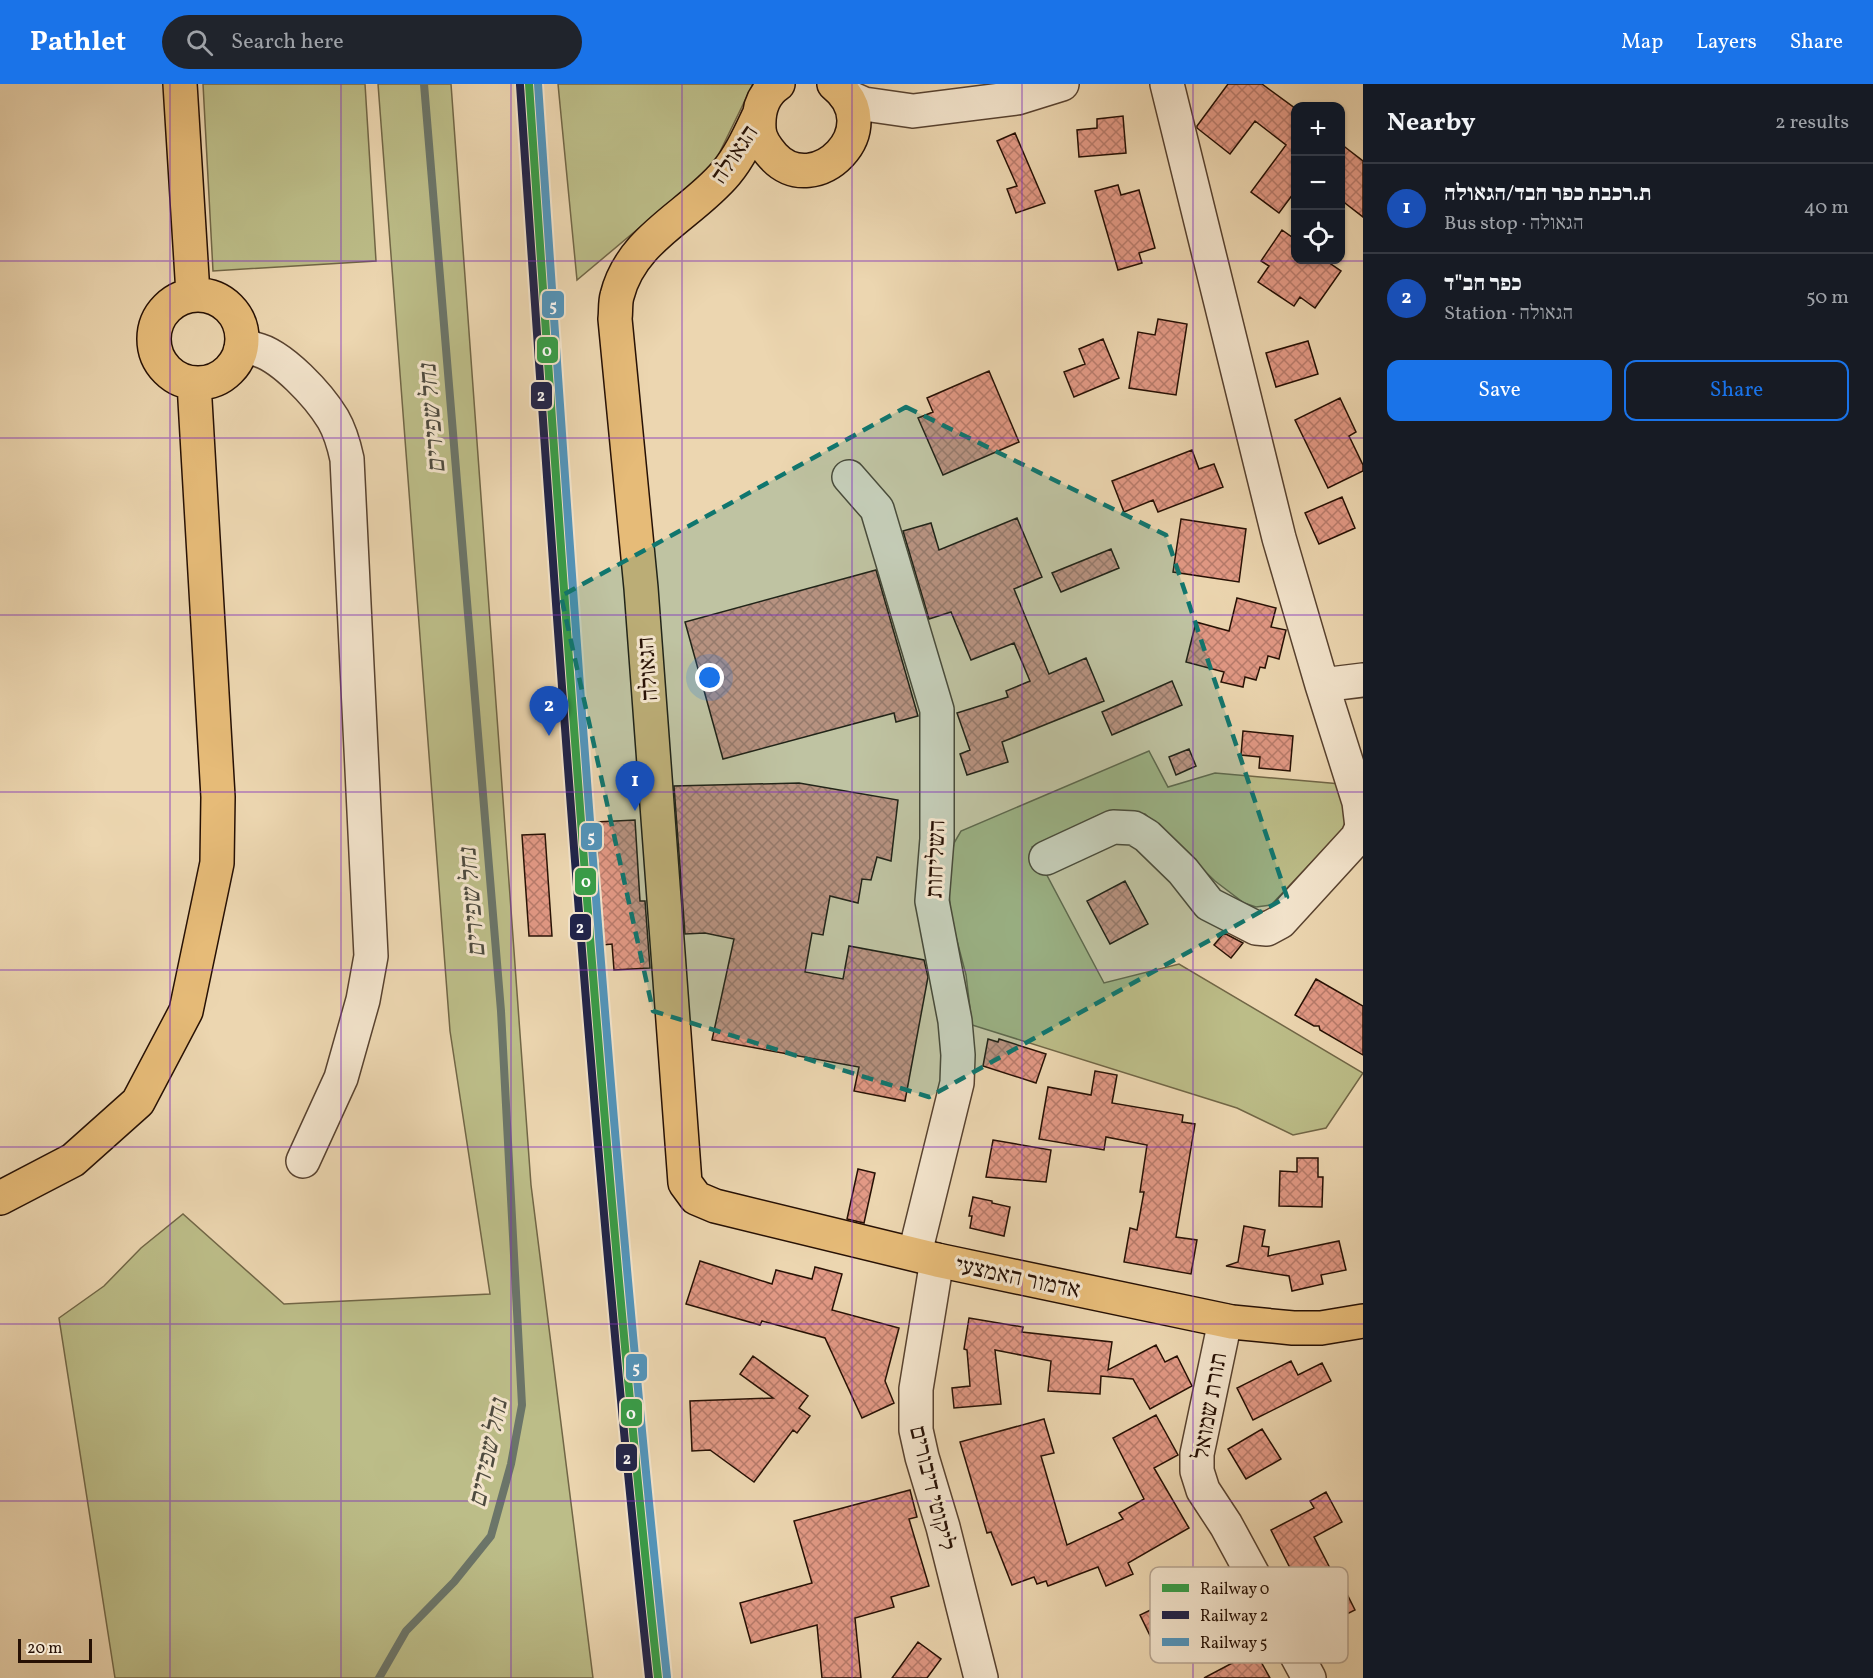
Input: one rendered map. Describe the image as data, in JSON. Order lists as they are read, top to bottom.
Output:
{
  "streets": {
    "main road": ["הגאולה", "אדמור האמצעי"],
    "street": ["השליחות", "תורת שמואל", "ליקוטי דיבורים"]
  },
  "crossings": [
    ["הגאולה", "אדמור האמצעי"],
    ["השליחות", "אדמור האמצעי"],
    ["השליחות", "ליקוטי דיבורים"],
    ["אדמור האמצעי", "תורת שמואל"],
    ["אדמור האמצעי", "ליקוטי דיבורים"]
  ],
  "water": ["נחל שפירים"],
  "lines": ["rail line 0", "rail line 5", "rail line 2"],
  "legend": ["Railway 0", "Railway 2", "Railway 5"],
  "scale_bar": "20 m",
  "page": {
    "header": "Pathlet",
    "search": "Search here",
    "nav": ["Map", "Layers", "Share"],
    "heading": ["Nearby", "2 results"],
    "map_buttons": ["+", "−"],
    "list": [
      {
        "mark": "1",
        "name": "ת.רכבת כפר חבד/הגאולה",
        "note": "Bus stop · הגאולה",
        "value": "40 m"
      },
      {
        "mark": "2",
        "name": "כפר חב\"ד",
        "note": "Station · הגאולה",
        "value": "50 m"
      }
    ],
    "buttons": ["Save", "Share"],
    "pins": ["2", "1"],
    "scale": "20 m"
  }
}
